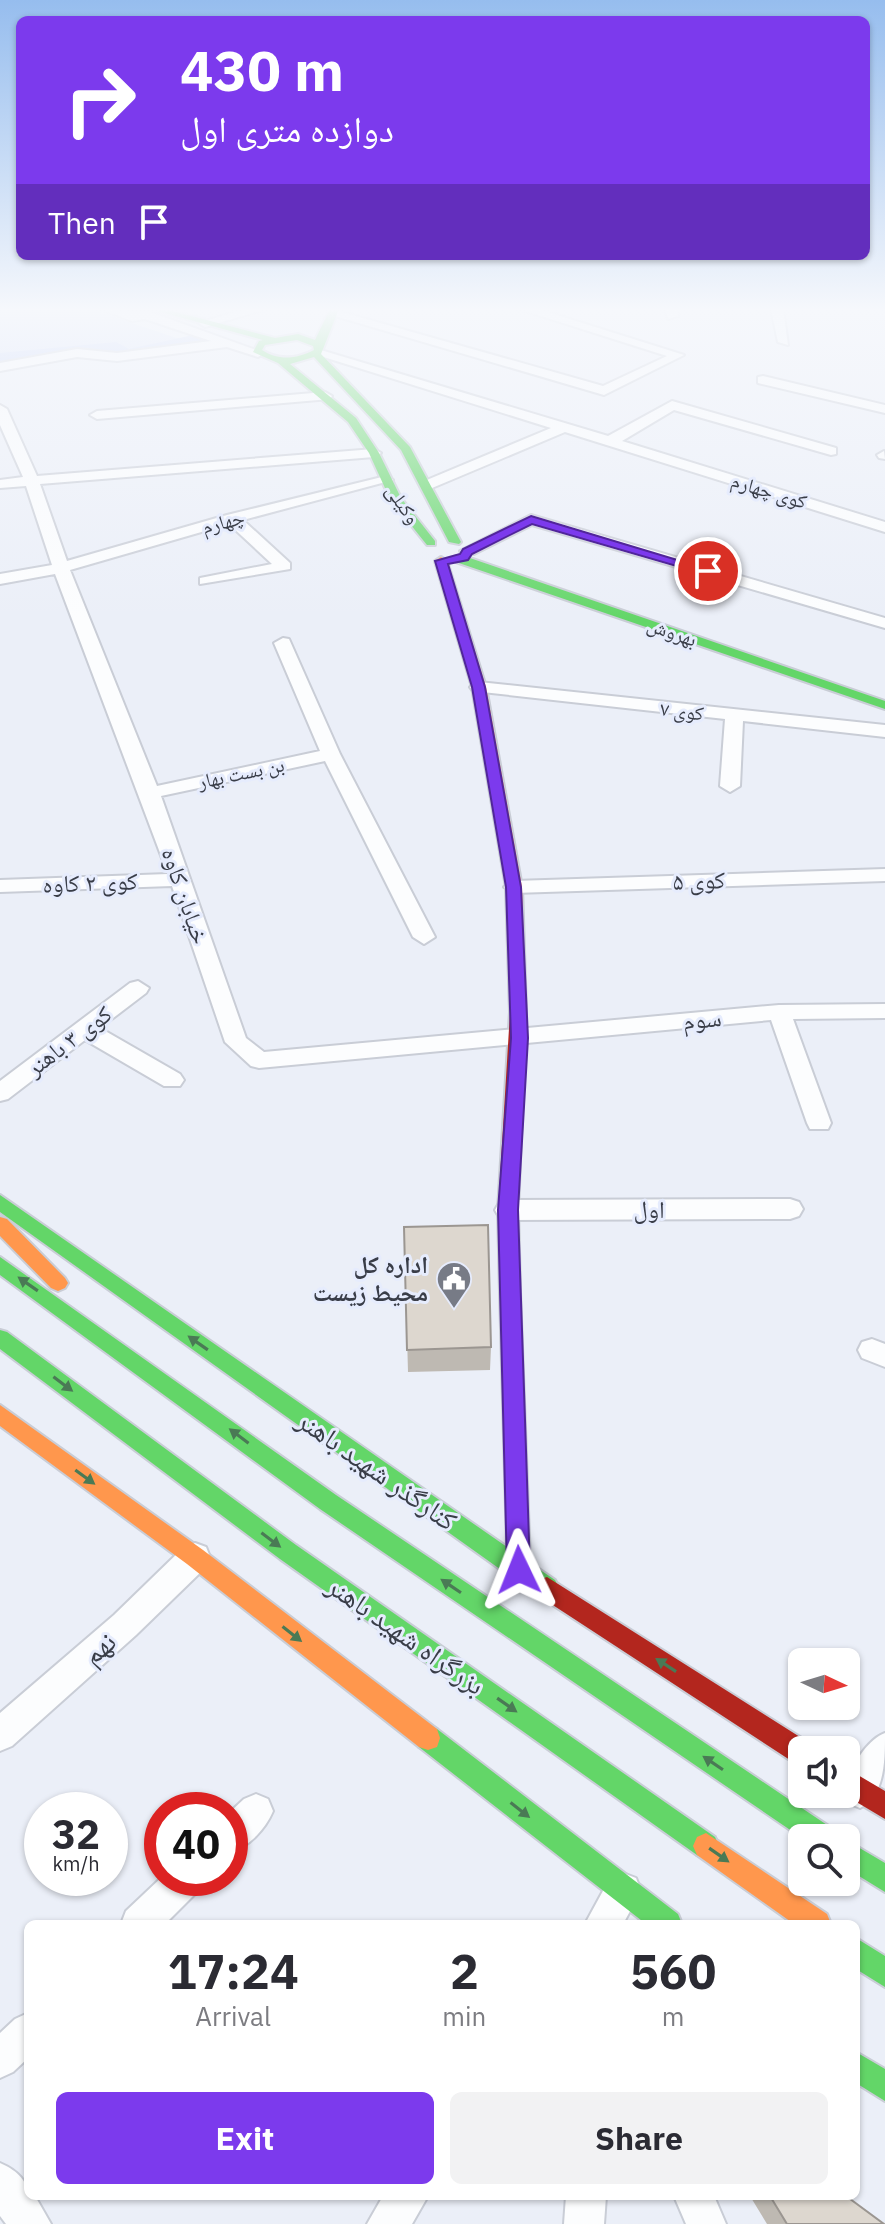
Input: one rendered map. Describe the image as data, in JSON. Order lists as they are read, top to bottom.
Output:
{
  "streets": {
    "main road": [
      "وکیلی",
      "بهروش",
      "کنارگذر شهید باهنر",
      "بزرگراه شهید باهنر"
    ],
    "street": [
      "کوی چهارم",
      "چهارم",
      "کوی ۷",
      "بن بست بهار",
      "کوی ۵",
      "کوی ۲ کاوه",
      "خیابان کاوه",
      "سوم",
      "کوی ۳ باهنر",
      "اول",
      "نهم"
    ]
  },
  "crossings": [
    ["وکیلی", "چهارم"],
    ["وکیلی", "بهروش"],
    ["وکیلی", "کوی ۷"],
    ["وکیلی", "کوی ۵"],
    ["وکیلی", "خیابان کاوه"],
    ["وکیلی", "سوم"],
    ["وکیلی", "اول"],
    ["وکیلی", "کنارگذر شهید باهنر"],
    ["چهارم", "خیابان کاوه"],
    ["بن بست بهار", "خیابان کاوه"],
    ["کوی ۲ کاوه", "خیابان کاوه"],
    ["خیابان کاوه", "سوم"]
  ],
  "places": {
    "public building": ["اداره کل محیط زیست"]
  },
  "north": "right",
  "page": {
    "turn": ["430 m", "دوازده متری اول"],
    "then": "Then",
    "speed": "32 km/h",
    "limit": "40",
    "eta": [
      "17:24",
      "Arrival",
      "2",
      "min",
      "560",
      "m"
    ],
    "buttons": ["Exit", "Share"]
  }
}
